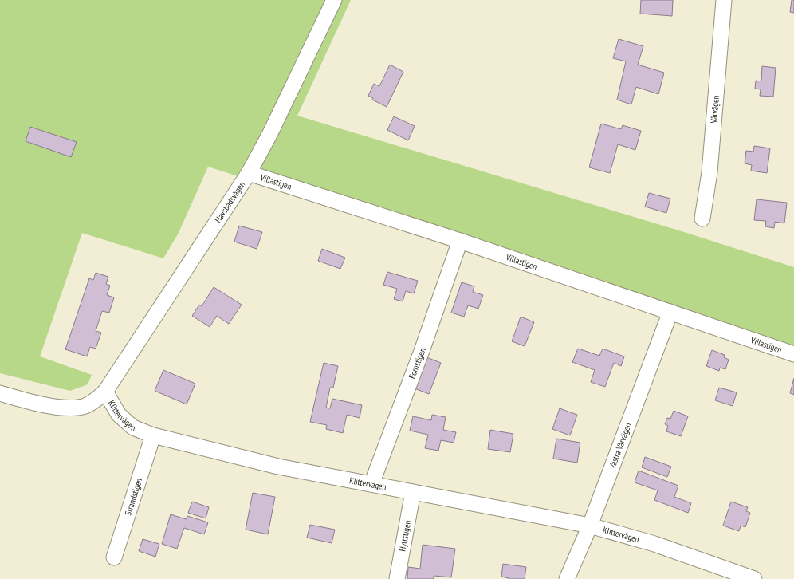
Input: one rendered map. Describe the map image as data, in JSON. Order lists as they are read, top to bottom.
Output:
{
  "streets": {
    "street": [
      "Vårvägen",
      "Villastigen",
      "Havsbadsvägen",
      "Fornstigen",
      "Klittervägen",
      "Västra Vårvägen",
      "Strandstigen",
      "Hyttstigen"
    ]
  },
  "crossings": [
    ["Villastigen", "Havsbadsvägen"],
    ["Villastigen", "Fornstigen"],
    ["Villastigen", "Västra Vårvägen"],
    ["Havsbadsvägen", "Klittervägen"],
    ["Fornstigen", "Klittervägen"],
    ["Klittervägen", "Västra Vårvägen"],
    ["Klittervägen", "Strandstigen"],
    ["Klittervägen", "Hyttstigen"]
  ]
}
